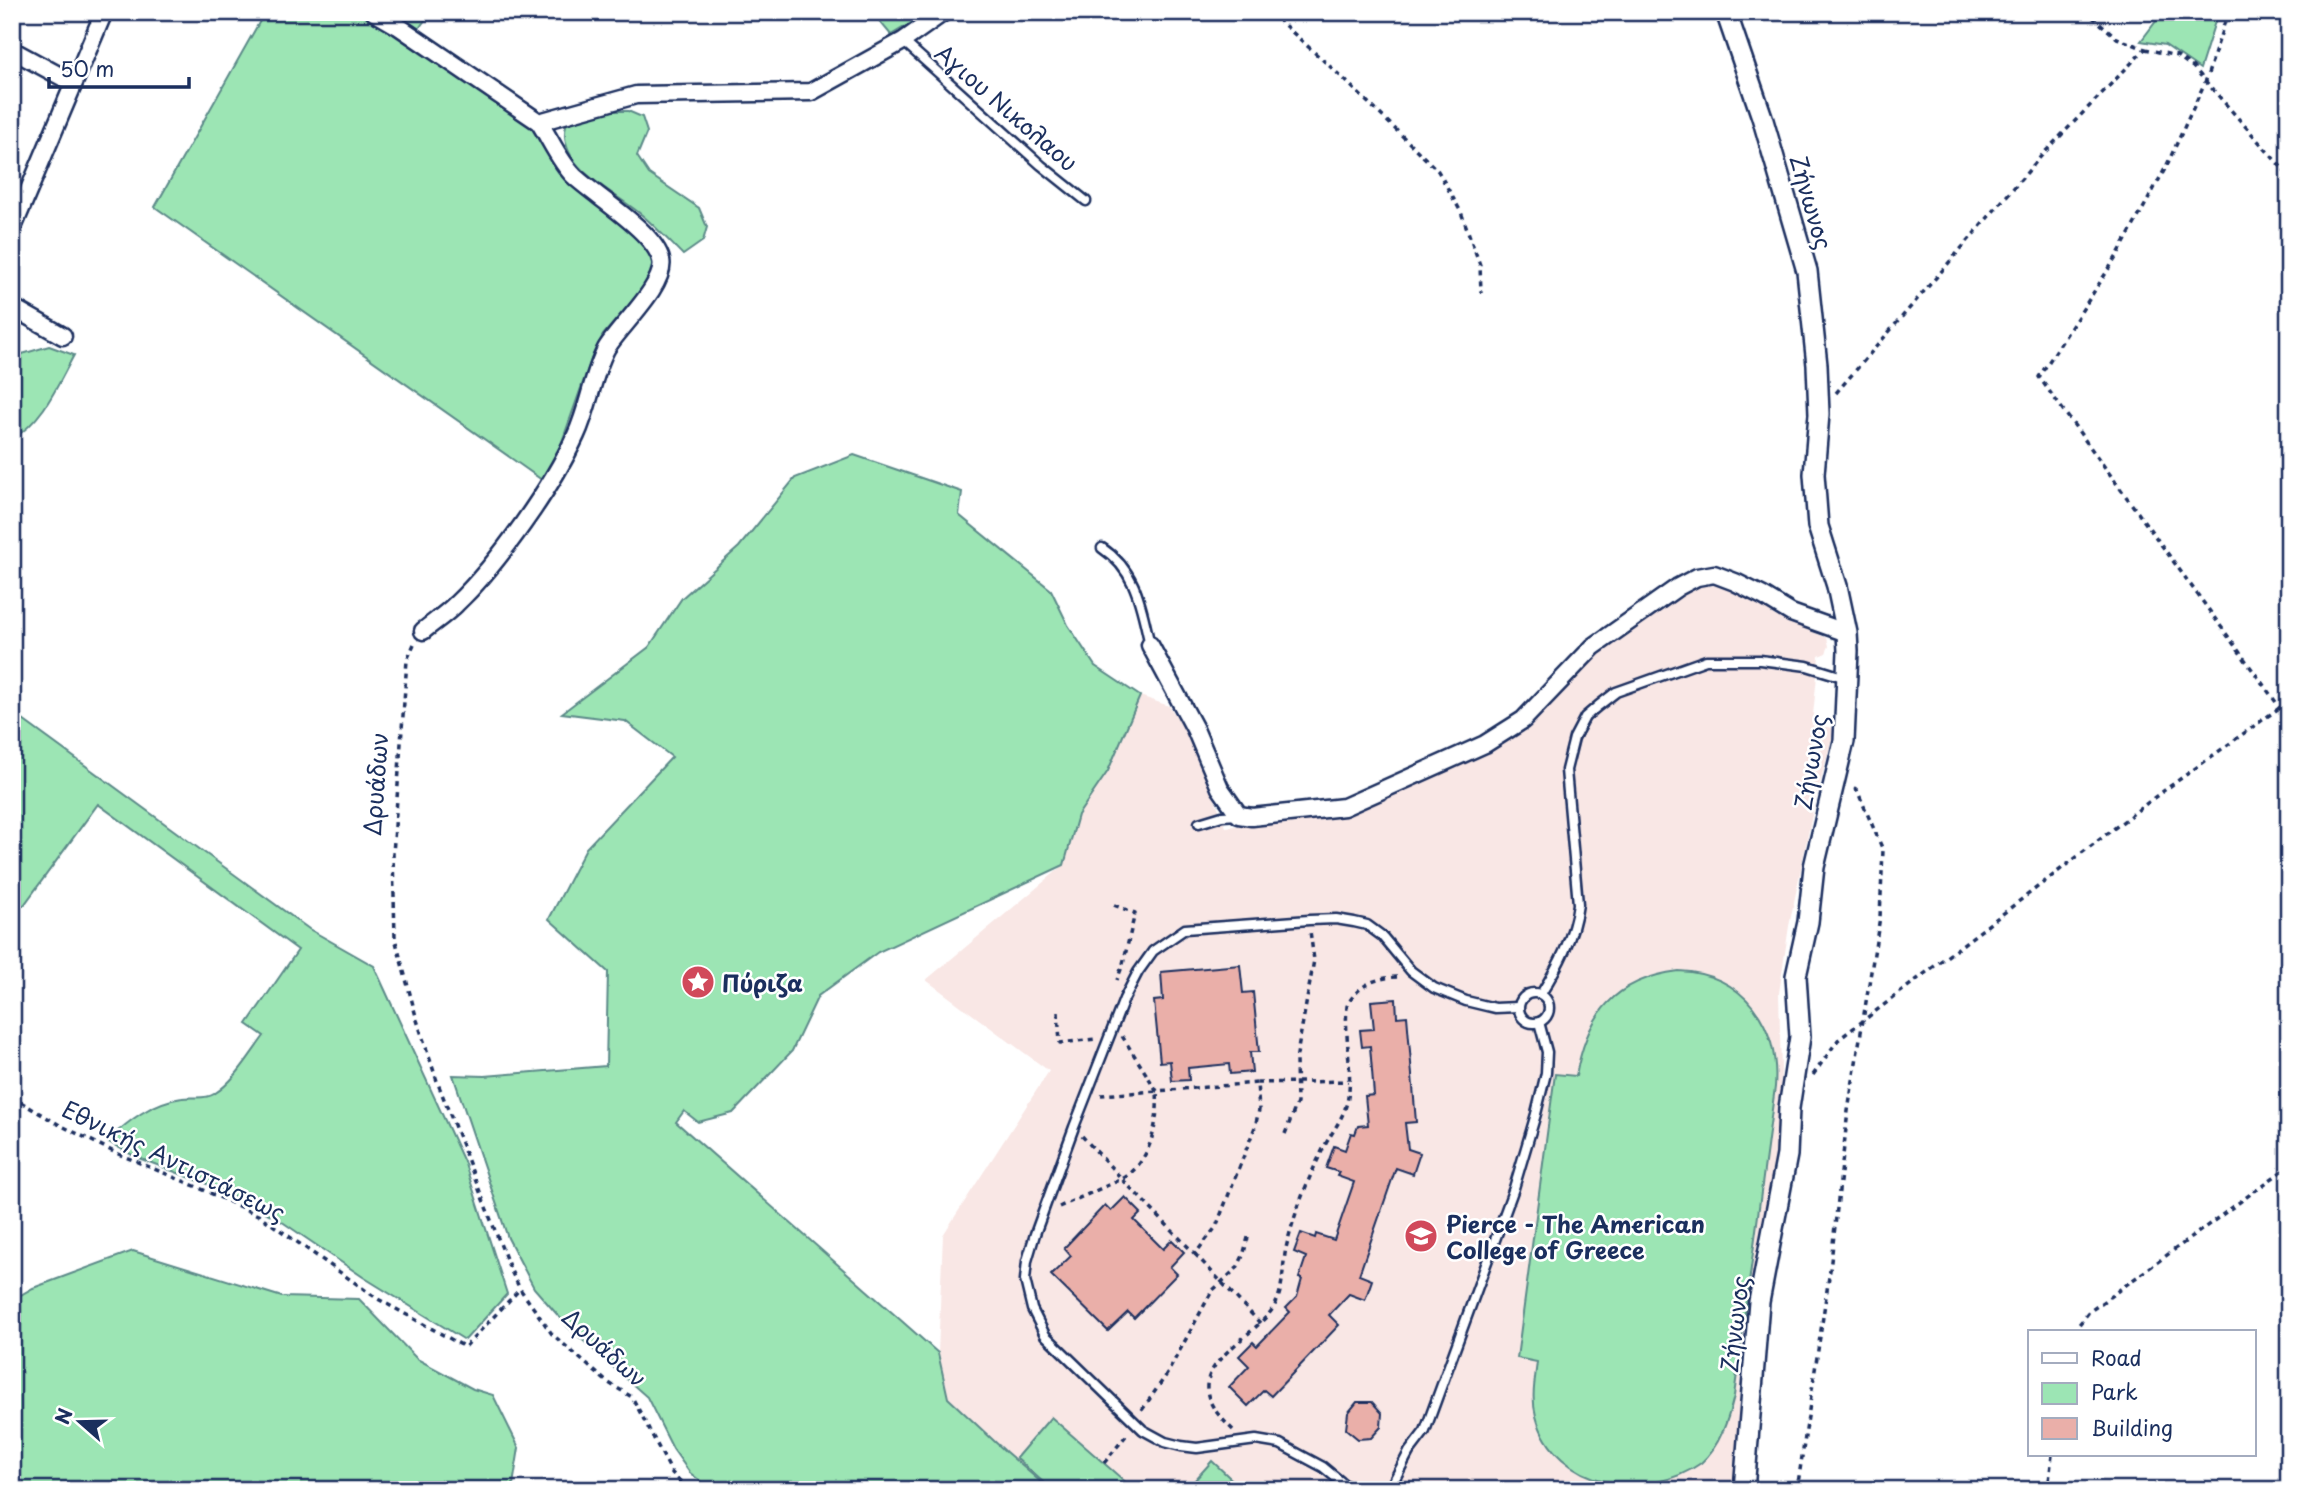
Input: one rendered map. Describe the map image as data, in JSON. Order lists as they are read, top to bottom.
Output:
{
  "streets": {
    "street": ["Ζήνωνος"],
    "lane": ["Αγιου Νικολαου"],
    "path": ["Δρυάδων", "Εθνικής Αντιστάσεως"]
  },
  "crossings": [
    ["Δρυάδων", "Εθνικής Αντιστάσεως"]
  ],
  "places": {
    "place": ["Πύριζα"],
    "school or university": ["Pierce - The American College of Greece"]
  },
  "legend": ["Road", "Park", "Building"],
  "scale_bar": "50 m",
  "north": "left"
}
